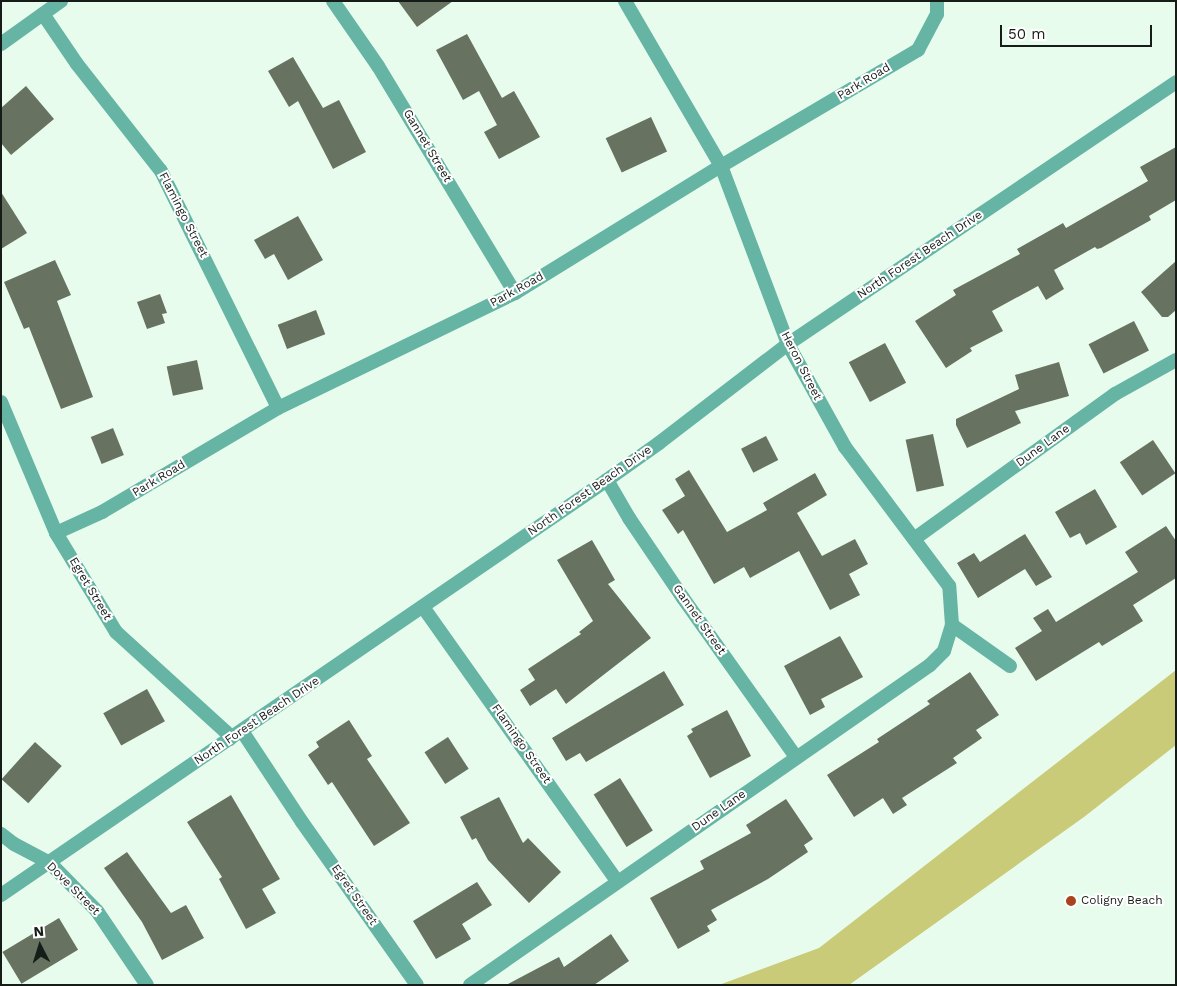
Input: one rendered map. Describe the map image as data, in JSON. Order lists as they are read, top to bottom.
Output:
{
  "streets": {
    "street": [
      "Park Road",
      "Gannet Street",
      "Flamingo Street",
      "North Forest Beach Drive",
      "Heron Street",
      "Dune Lane",
      "Egret Street",
      "Dove Street"
    ]
  },
  "crossings": [
    ["Park Road", "Gannet Street"],
    ["Park Road", "Flamingo Street"],
    ["Park Road", "Heron Street"],
    ["Park Road", "Egret Street"],
    ["Gannet Street", "North Forest Beach Drive"],
    ["Gannet Street", "Dune Lane"],
    ["Flamingo Street", "North Forest Beach Drive"],
    ["Flamingo Street", "Dune Lane"],
    ["North Forest Beach Drive", "Heron Street"],
    ["North Forest Beach Drive", "Egret Street"],
    ["North Forest Beach Drive", "Dove Street"],
    ["Heron Street", "Dune Lane"]
  ],
  "places": ["Coligny Beach"],
  "scale_bar": "50 m",
  "north": "top"
}
